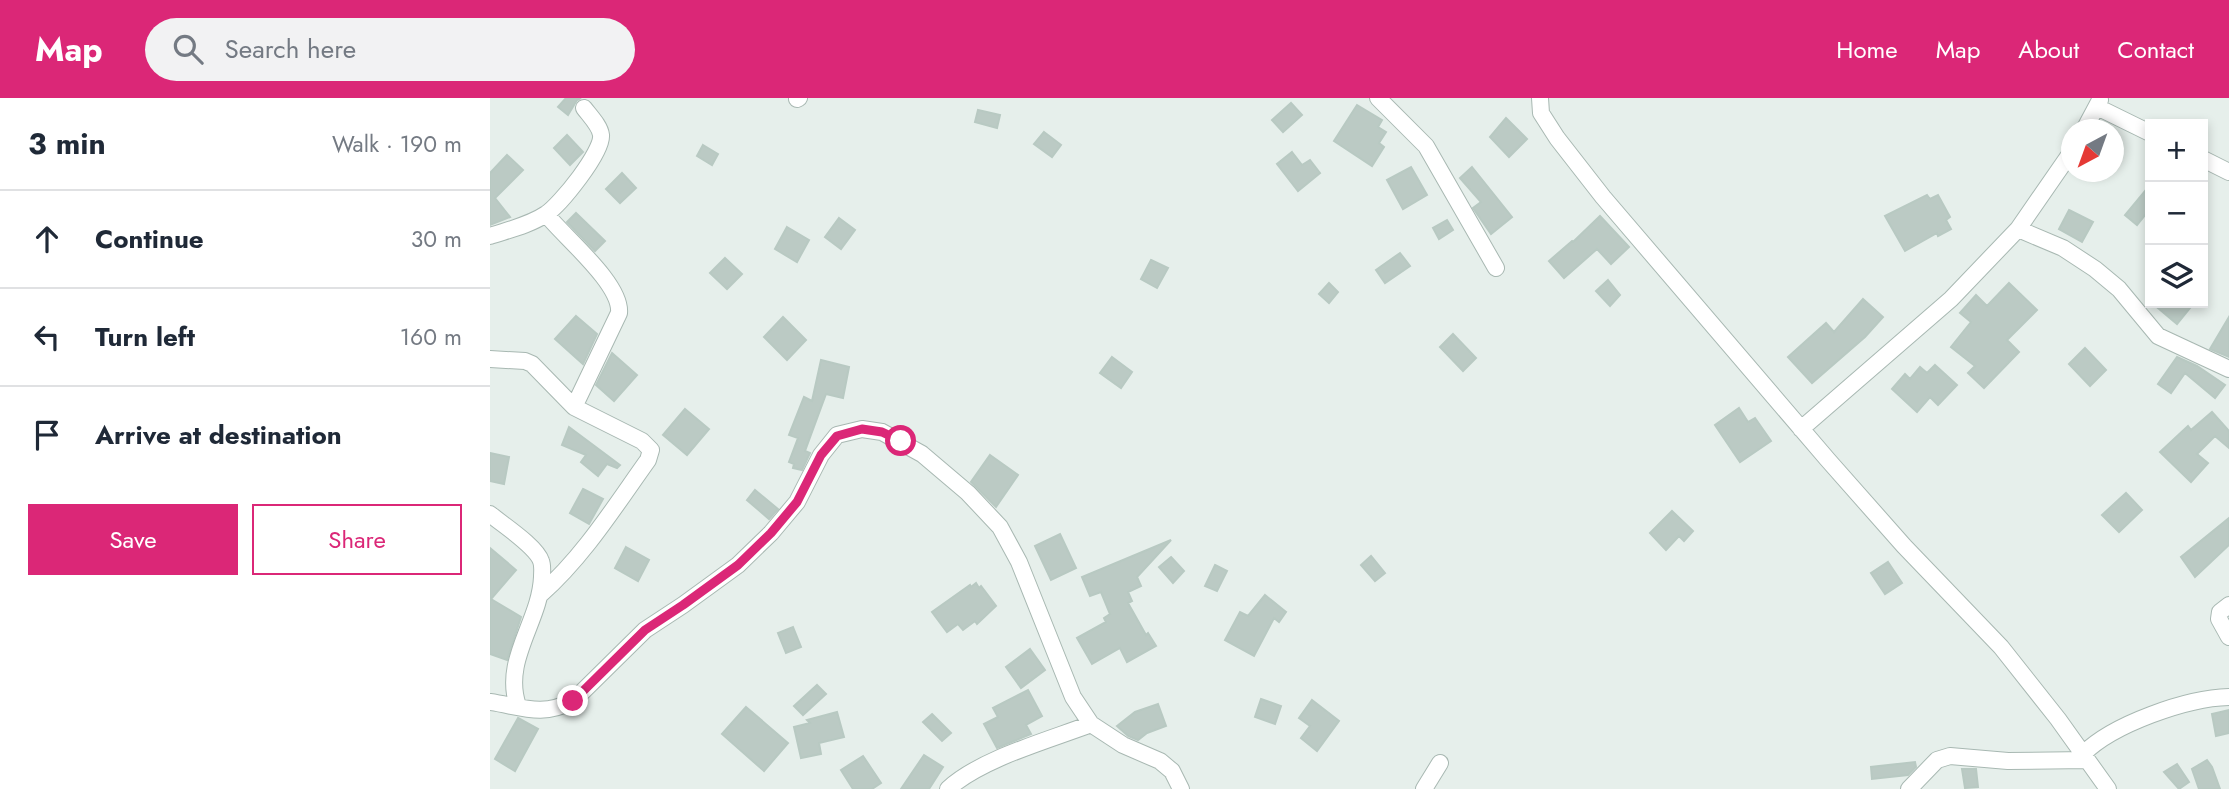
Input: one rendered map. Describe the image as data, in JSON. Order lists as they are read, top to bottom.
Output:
{
  "north": "bottom left",
  "page": {
    "header": "Map",
    "search": "Search here",
    "nav": [
      "Home",
      "Map",
      "About",
      "Contact"
    ],
    "heading": ["3 min", "Walk · 190 m"],
    "map_buttons": ["+", "−"],
    "list": [
      ["Continue", "30 m"],
      ["Turn left", "160 m"],
      "Arrive at destination"
    ],
    "buttons": ["Save", "Share"]
  }
}
